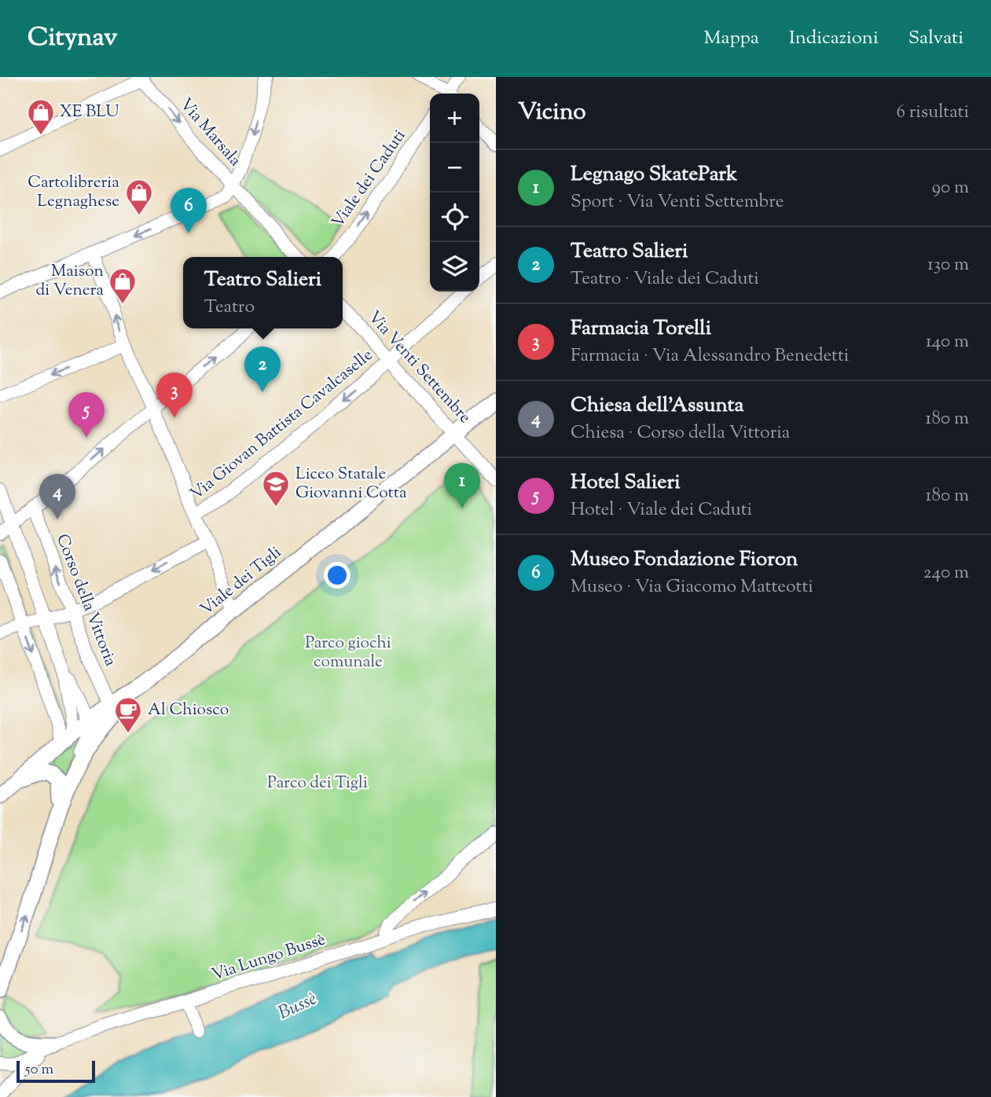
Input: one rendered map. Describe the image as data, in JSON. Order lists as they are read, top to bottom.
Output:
{
  "streets": {
    "street": [
      "Via Marsala",
      "Viale dei Caduti",
      "Via Venti Settembre",
      "Via Giovan Battista Cavalcaselle",
      "Viale dei Tigli",
      "Corso della Vittoria",
      "Via Lungo Bussè"
    ]
  },
  "crossings": [
    ["Via Venti Settembre", "Via Giovan Battista Cavalcaselle"],
    ["Via Venti Settembre", "Viale dei Tigli"],
    ["Viale dei Tigli", "Corso della Vittoria"]
  ],
  "one_way": ["Via Marsala", "Viale dei Caduti", "Via Giovan Battista Cavalcaselle"],
  "water": ["Bussè"],
  "parks": ["Parco giochi comunale", "Parco dei Tigli"],
  "places": {
    "shop": ["XE BLU", "Cartolibreria Legnaghese", "Maison di Venera"],
    "school or university": ["Liceo Statale Giovanni Cotta"],
    "cafe": ["Al Chiosco"]
  },
  "scale_bar": "50 m",
  "page": {
    "header": "Citynav",
    "nav": ["Mappa", "Indicazioni", "Salvati"],
    "heading": ["Vicino", "6 risultati"],
    "map_buttons": ["+", "−"],
    "list": [
      {
        "mark": "1",
        "name": "Legnago SkatePark",
        "note": "Sport · Via Venti Settembre",
        "value": "90 m"
      },
      {
        "mark": "2",
        "name": "Teatro Salieri",
        "note": "Teatro · Viale dei Caduti",
        "value": "130 m"
      },
      {
        "mark": "3",
        "name": "Farmacia Torelli",
        "note": "Farmacia · Via Alessandro Benedetti",
        "value": "140 m"
      },
      {
        "mark": "4",
        "name": "Chiesa dell'Assunta",
        "note": "Chiesa · Corso della Vittoria",
        "value": "180 m"
      },
      {
        "mark": "5",
        "name": "Hotel Salieri",
        "note": "Hotel · Viale dei Caduti",
        "value": "180 m"
      },
      {
        "mark": "6",
        "name": "Museo Fondazione Fioron",
        "note": "Museo · Via Giacomo Matteotti",
        "value": "240 m"
      }
    ],
    "pins": [
      "6",
      "2",
      "3",
      "5",
      "1",
      "4"
    ],
    "popup": ["Teatro Salieri", "Teatro"],
    "scale": "50 m"
  }
}
